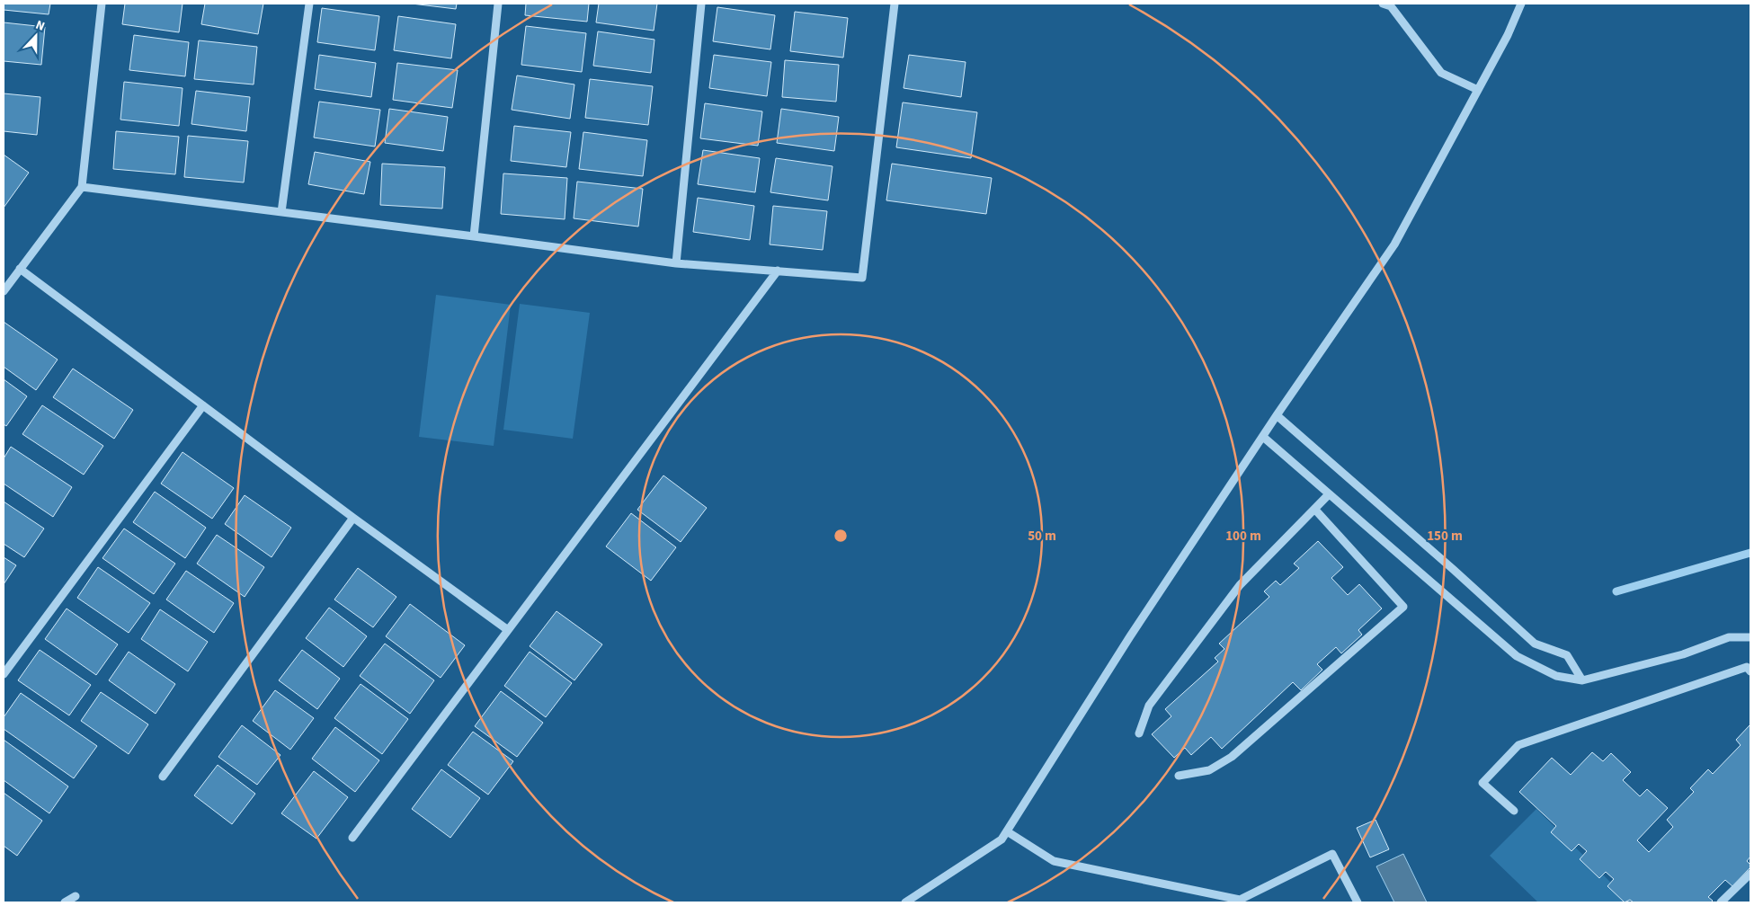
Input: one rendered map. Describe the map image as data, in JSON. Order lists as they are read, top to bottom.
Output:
{
  "north": "top",
  "rings": ["50 m", "100 m", "150 m"]
}
